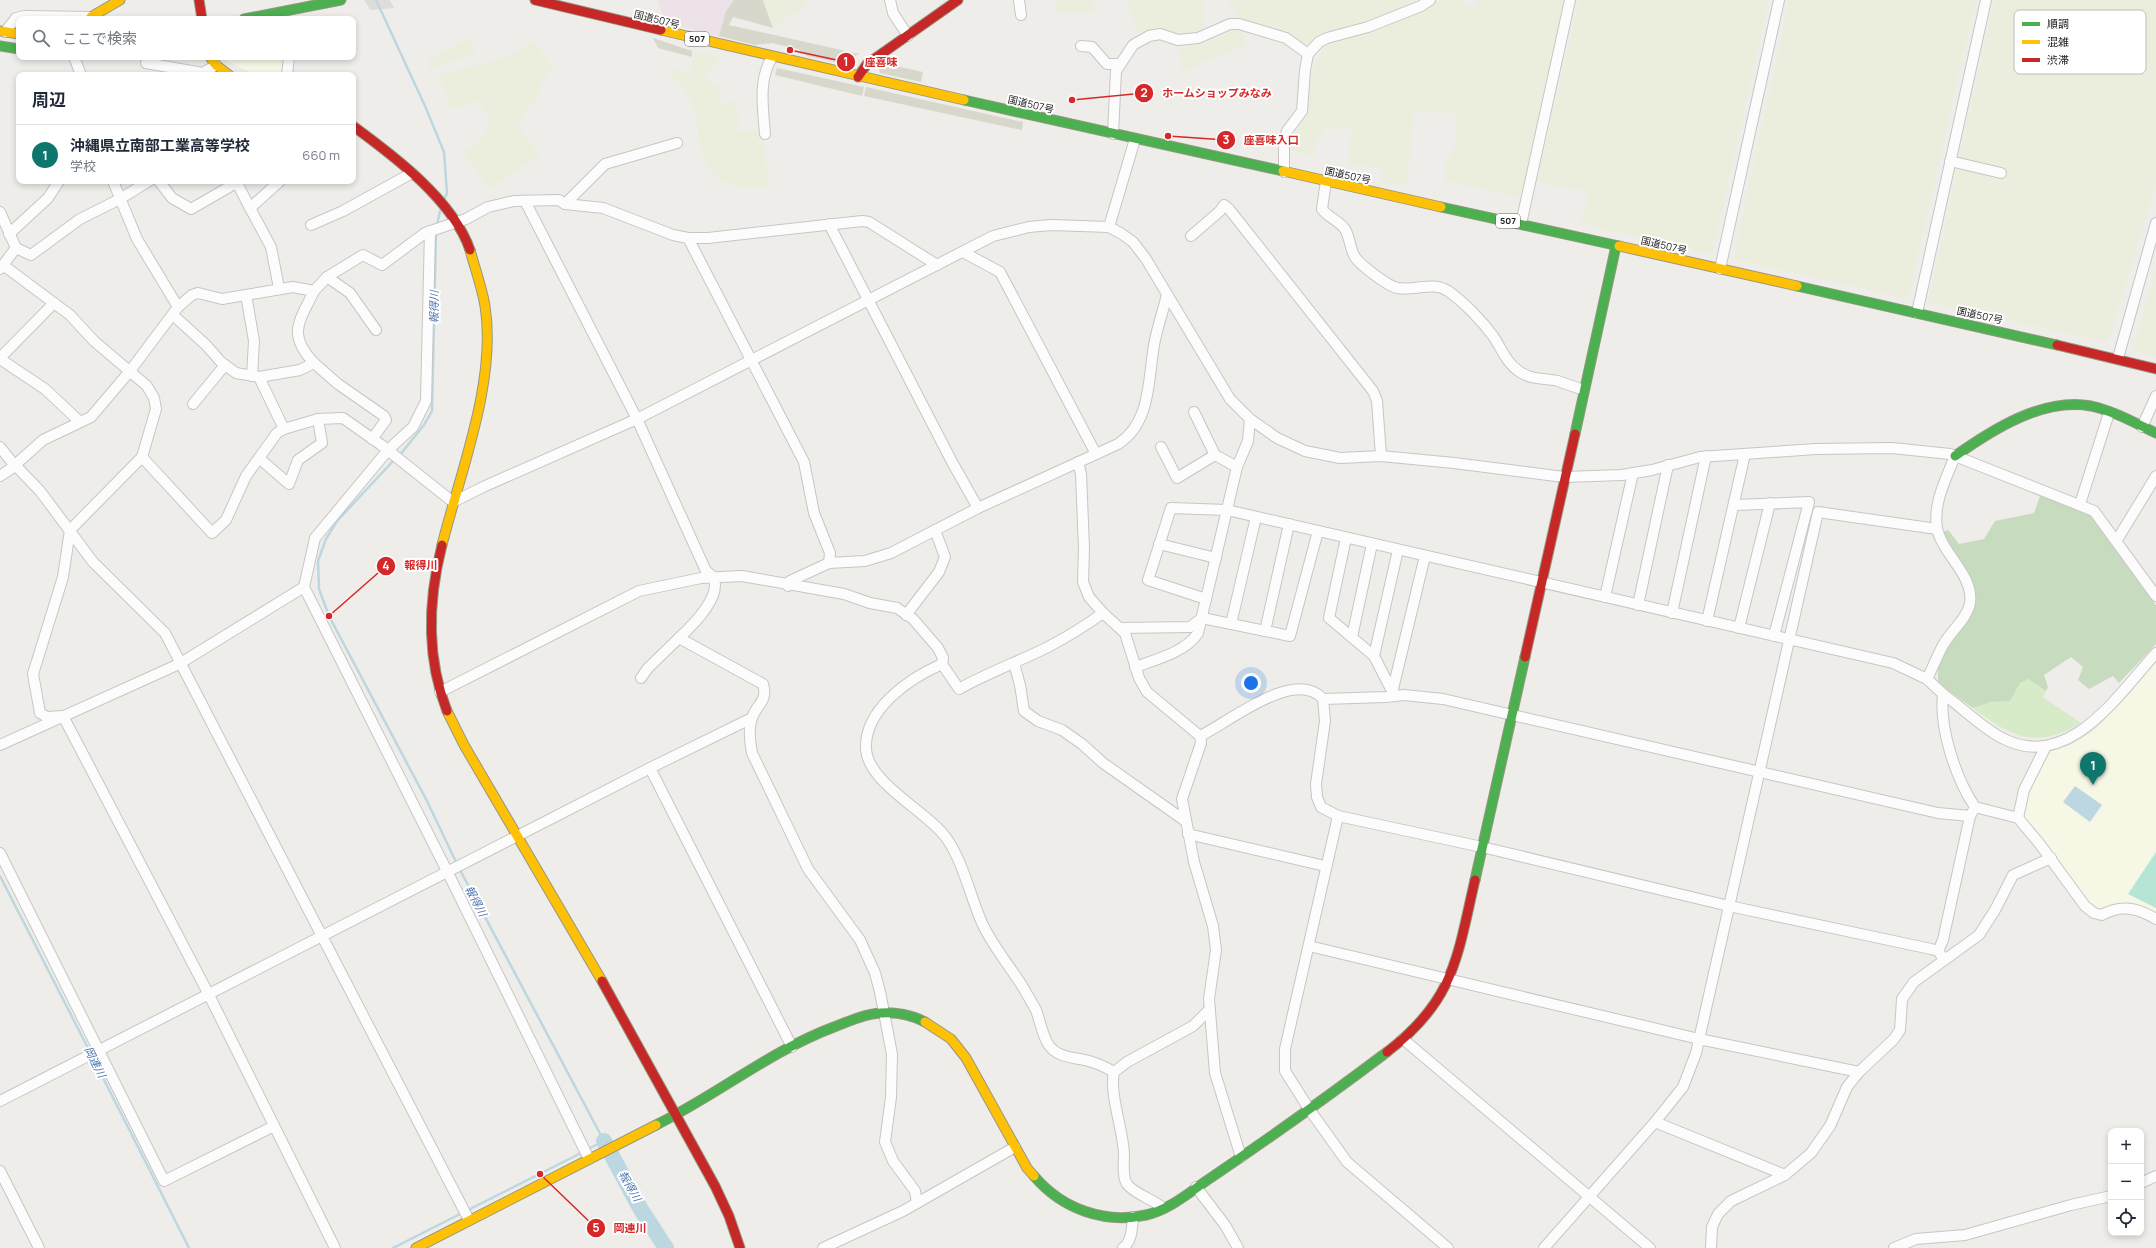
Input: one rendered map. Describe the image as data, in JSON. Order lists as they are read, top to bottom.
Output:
{
  "streets": {
    "main road": ["国道507号", "507"]
  },
  "water": ["報得川", "岡連川"],
  "places": [
    "座喜味",
    "ホームショップみなみ",
    "座喜味入口",
    "報得川",
    "岡連川"
  ],
  "legend": ["順調", "混雑", "渋滞"],
  "page": {
    "search": "ここで検索",
    "heading": "周辺",
    "list": [
      {
        "mark": "1",
        "name": "沖縄県立南部工業高等学校",
        "note": "学校",
        "value": "660 m"
      }
    ],
    "pins": "1",
    "map_buttons": ["+", "−"]
  }
}
